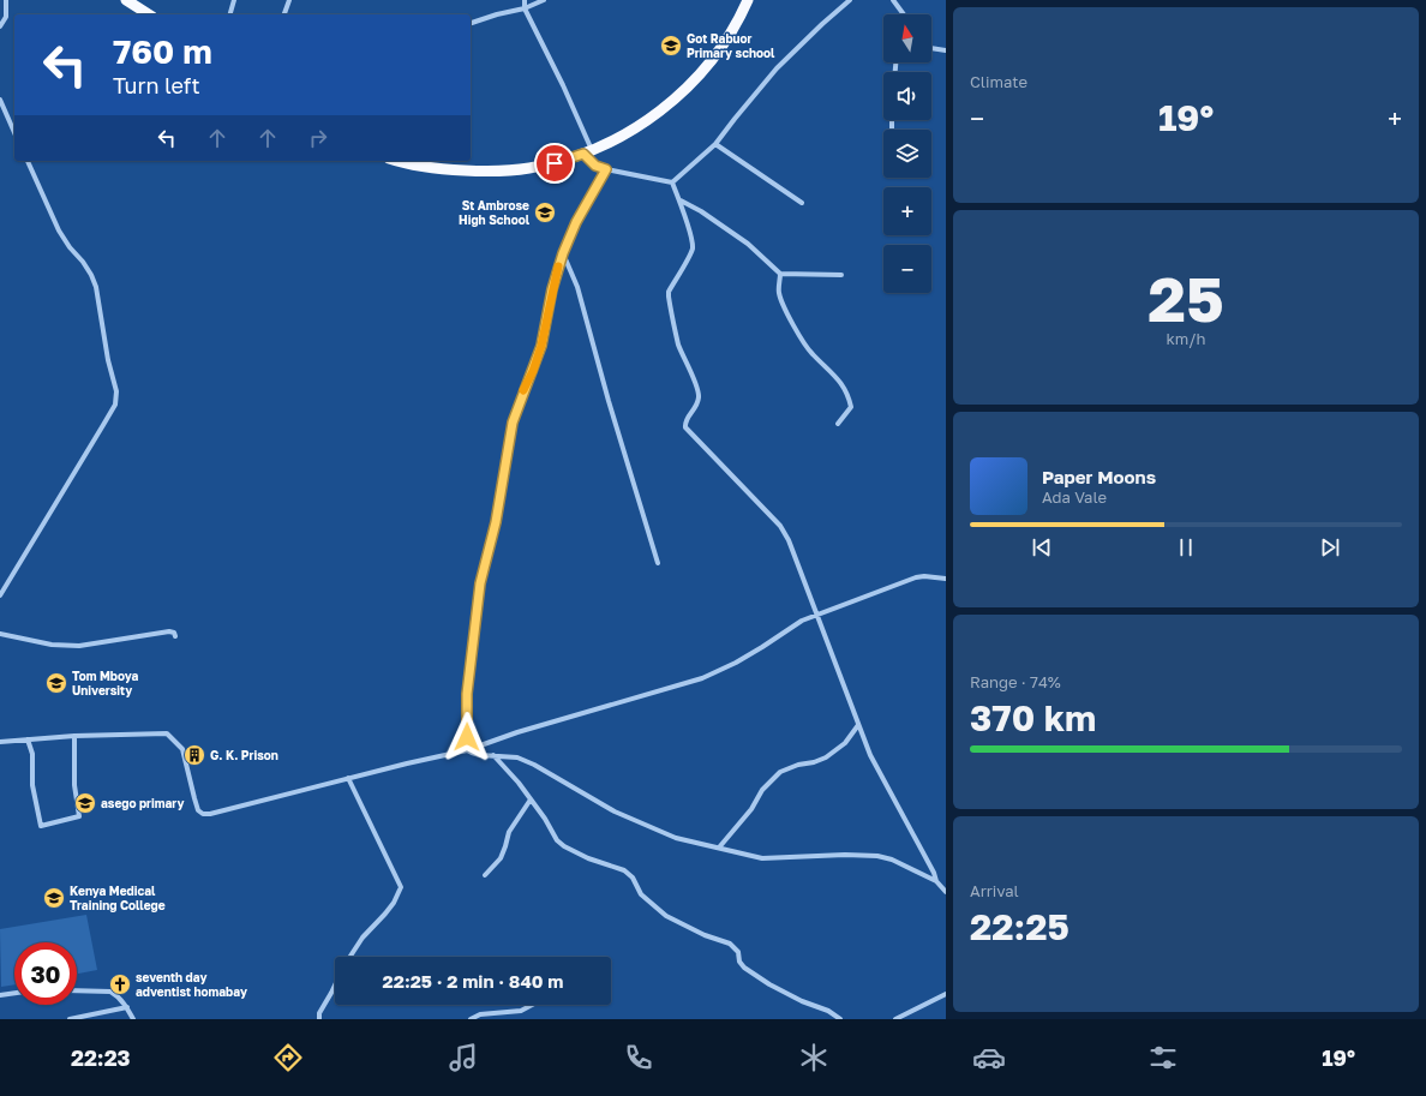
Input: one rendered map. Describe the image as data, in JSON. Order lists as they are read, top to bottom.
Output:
{
  "places": {
    "school or university": [
      "Got Rabuor Primary school",
      "St Ambrose High School",
      "Tom Mboya University",
      "asego primary",
      "Kenya Medical Training College"
    ],
    "building": ["G. K. Prison"],
    "church": ["seventh day adventist homabay"]
  },
  "north": "top",
  "page": {
    "tile": [
      "Climate",
      ["25", "km/h"],
      ["Range · 74%", "370 km"],
      ["Arrival", "22:25"]
    ],
    "map_buttons": ["+", "−"],
    "turn": ["760 m", "Turn left"],
    "heat": ["−", "19°", "+"],
    "song": ["Paper Moons", "Ada Vale"],
    "limit": "30",
    "trip": "22:25 · 2 min · 840 m",
    "tabs": ["22:23", "19°"]
  }
}
